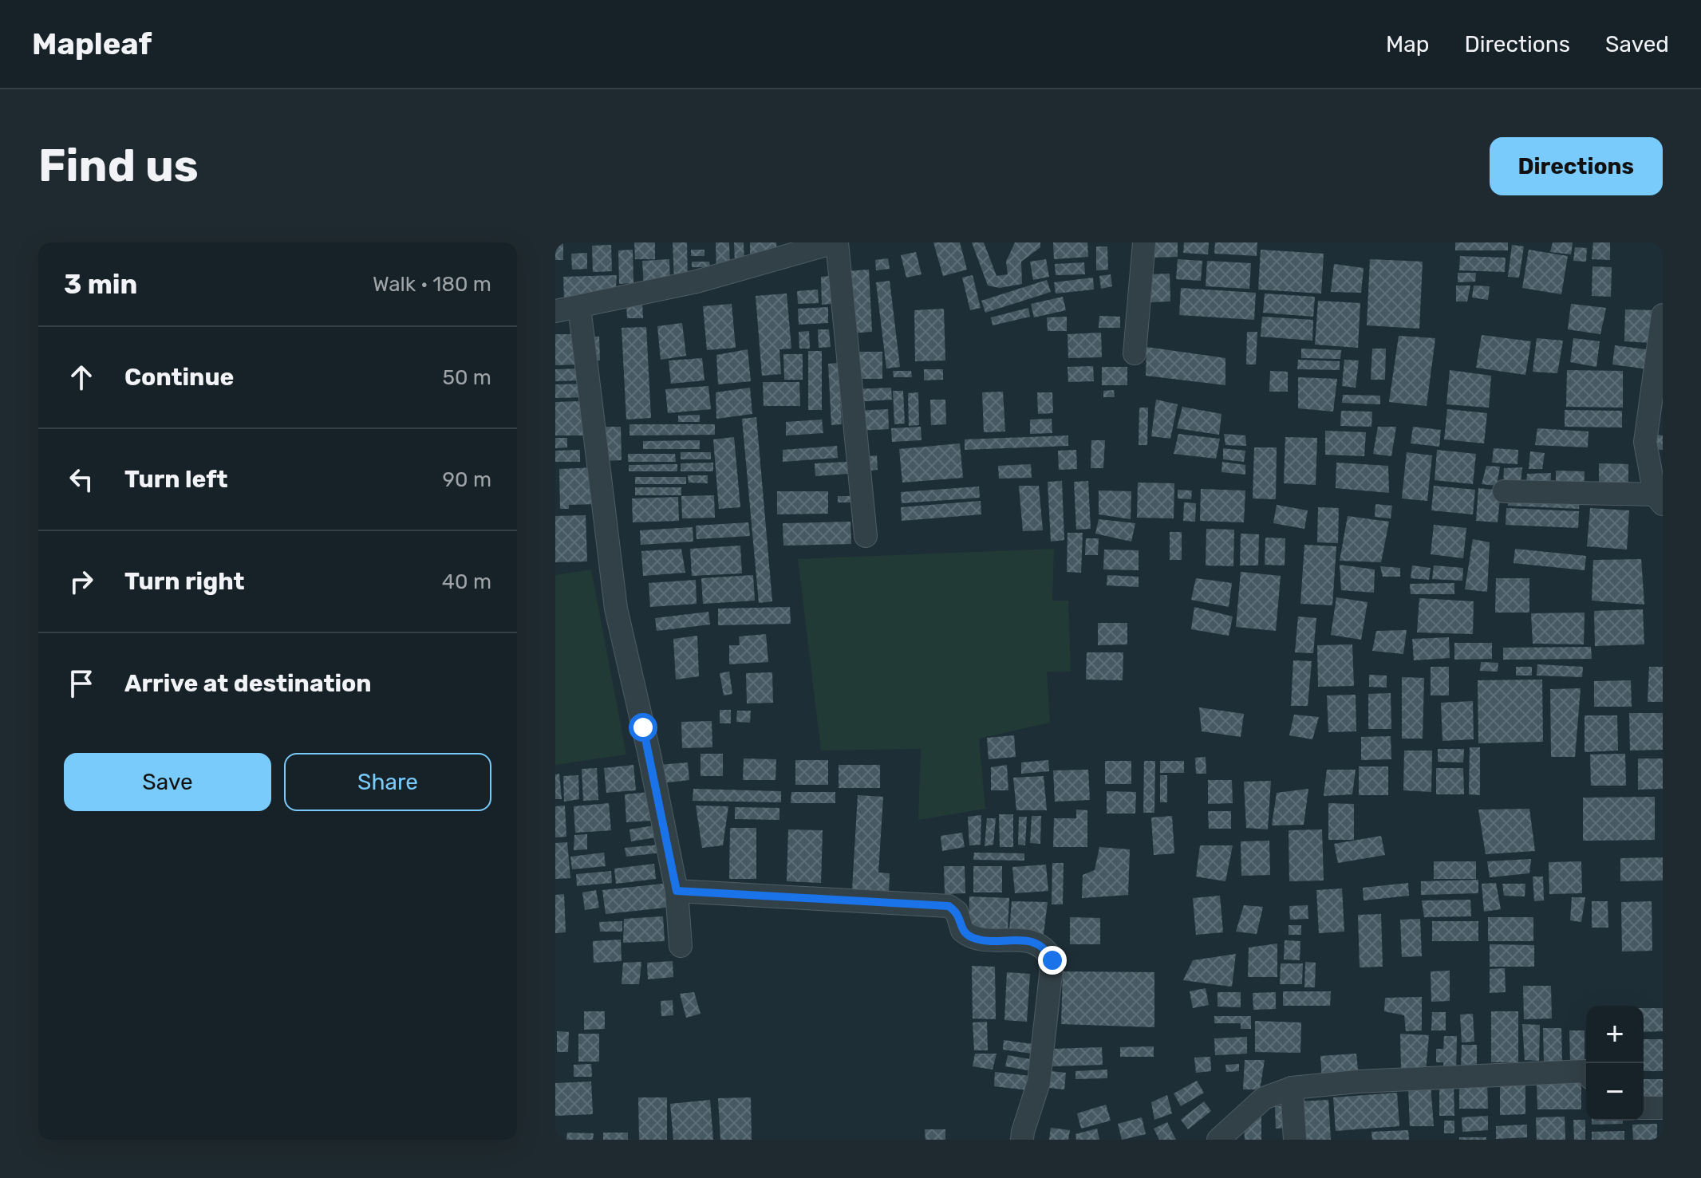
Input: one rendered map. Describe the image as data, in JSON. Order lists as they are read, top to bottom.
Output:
{
  "page": {
    "header": "Mapleaf",
    "nav": ["Map", "Directions", "Saved"],
    "buttons": [
      "Directions",
      ["Save", "Share"]
    ],
    "title": "Find us",
    "heading": ["3 min", "Walk · 180 m"],
    "list": [
      ["Continue", "50 m"],
      ["Turn left", "90 m"],
      ["Turn right", "40 m"],
      "Arrive at destination"
    ],
    "map_buttons": ["+", "−"]
  }
}
